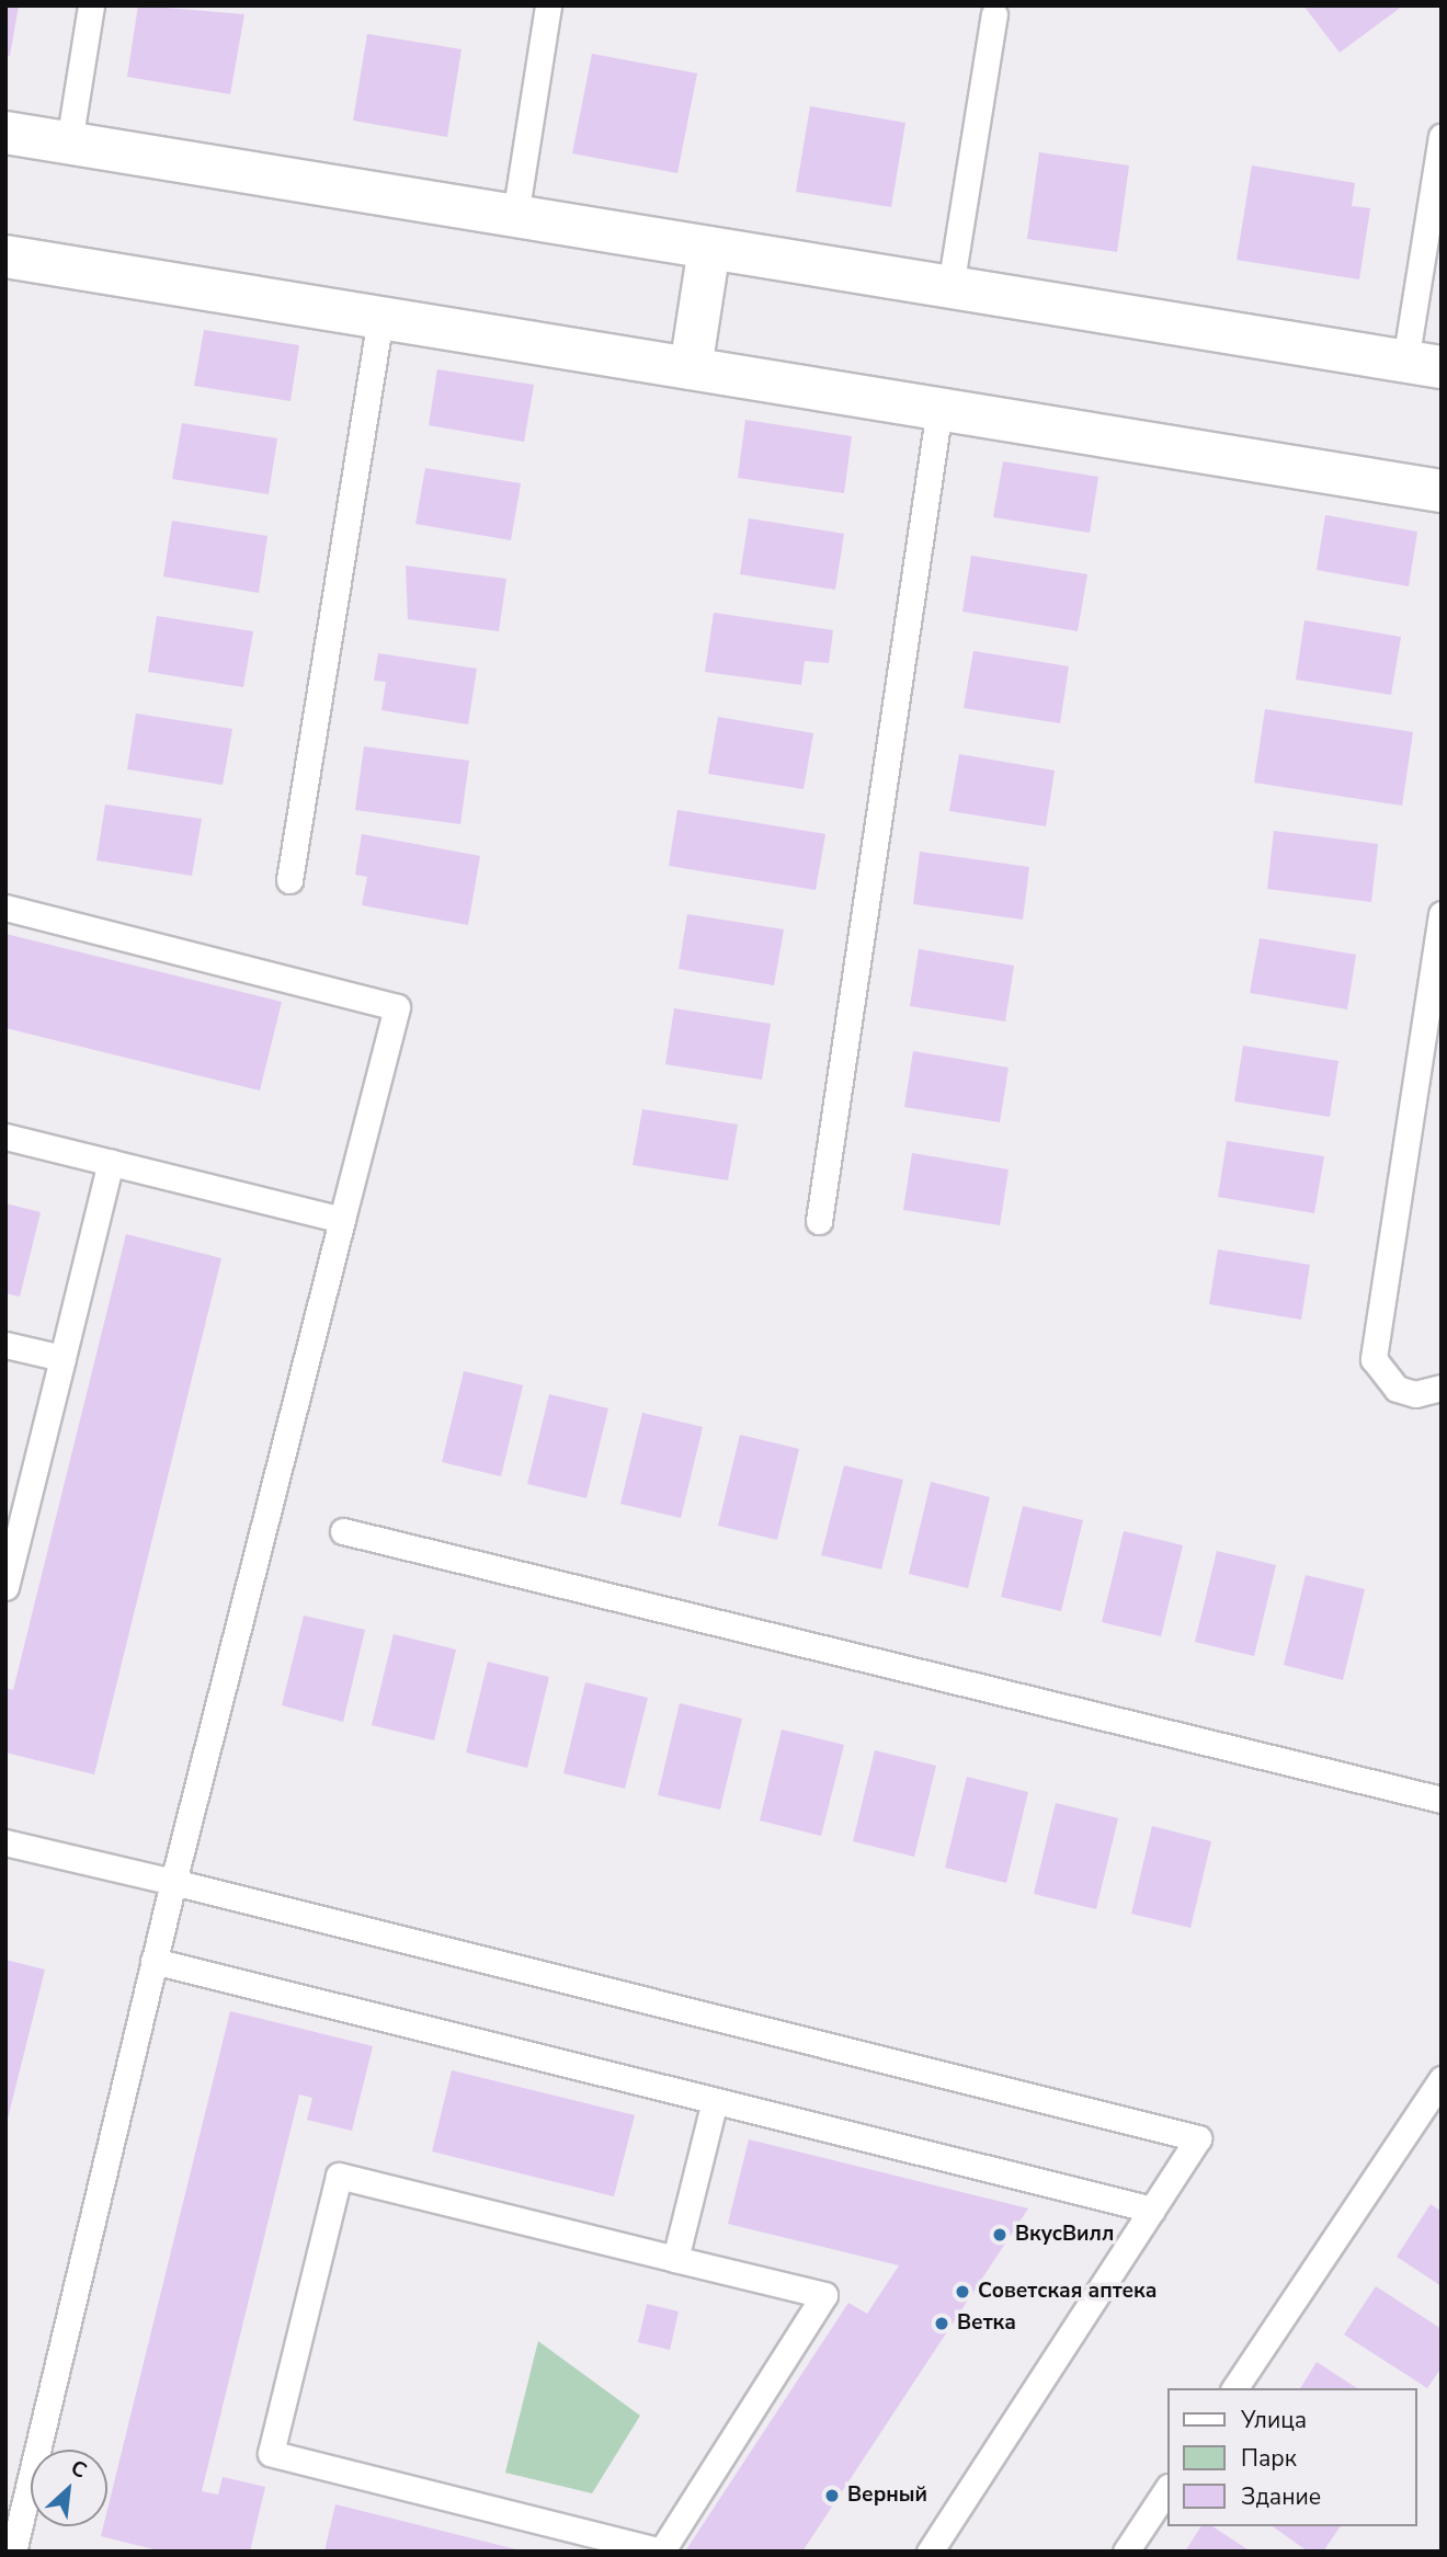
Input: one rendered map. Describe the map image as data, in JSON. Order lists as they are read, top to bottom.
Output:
{
  "places": [
    "ВкусВилл",
    "Советская аптека",
    "Ветка",
    "Верный"
  ],
  "legend": ["Улица", "Парк", "Здание"],
  "north": "top right"
}
